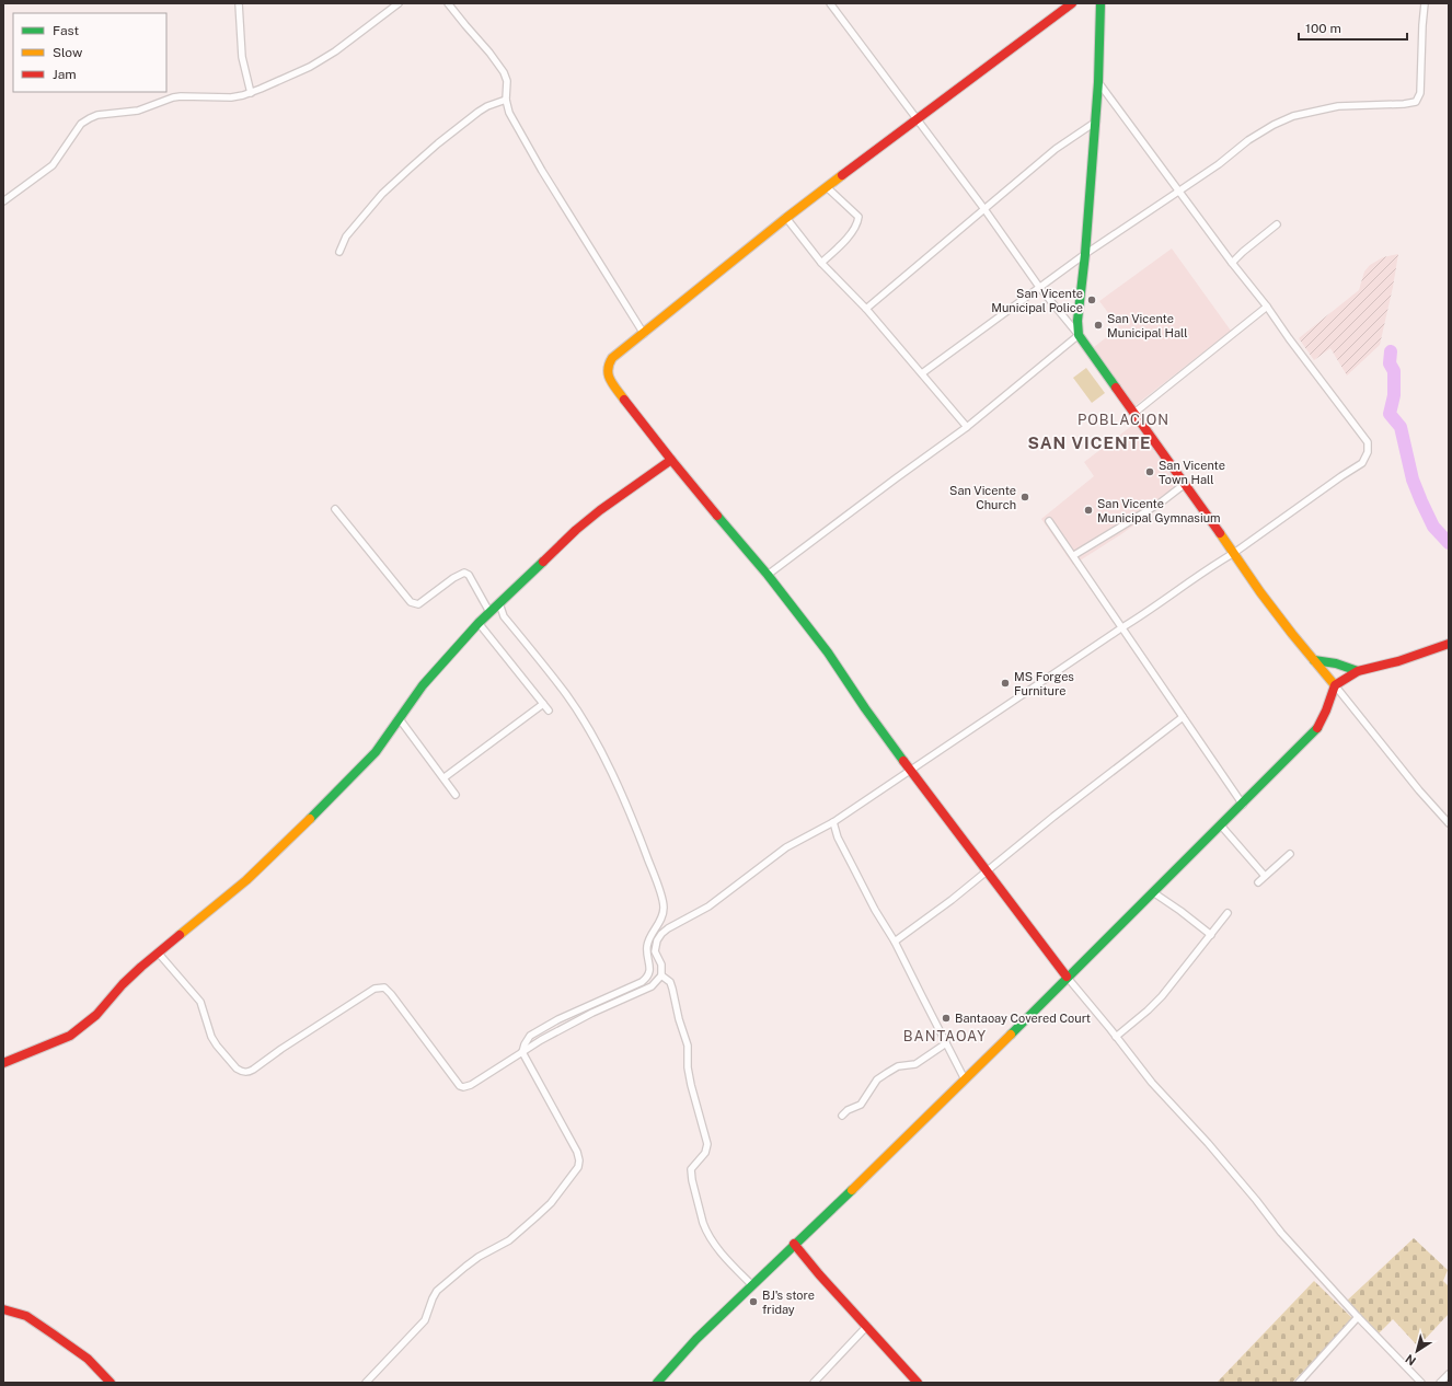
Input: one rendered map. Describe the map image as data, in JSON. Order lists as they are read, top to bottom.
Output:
{
  "districts": ["POBLACION", "SAN VICENTE", "BANTAOAY"],
  "places": [
    "San Vicente Municipal Police",
    "San Vicente Municipal Hall",
    "San Vicente Town Hall",
    "San Vicente Church",
    "San Vicente Municipal Gymnasium",
    "MS Forges Furniture",
    "Bantaoay Covered Court",
    "BJ's store friday"
  ],
  "legend": ["Fast", "Slow", "Jam"],
  "scale_bar": "100 m",
  "north": "bottom left"
}
